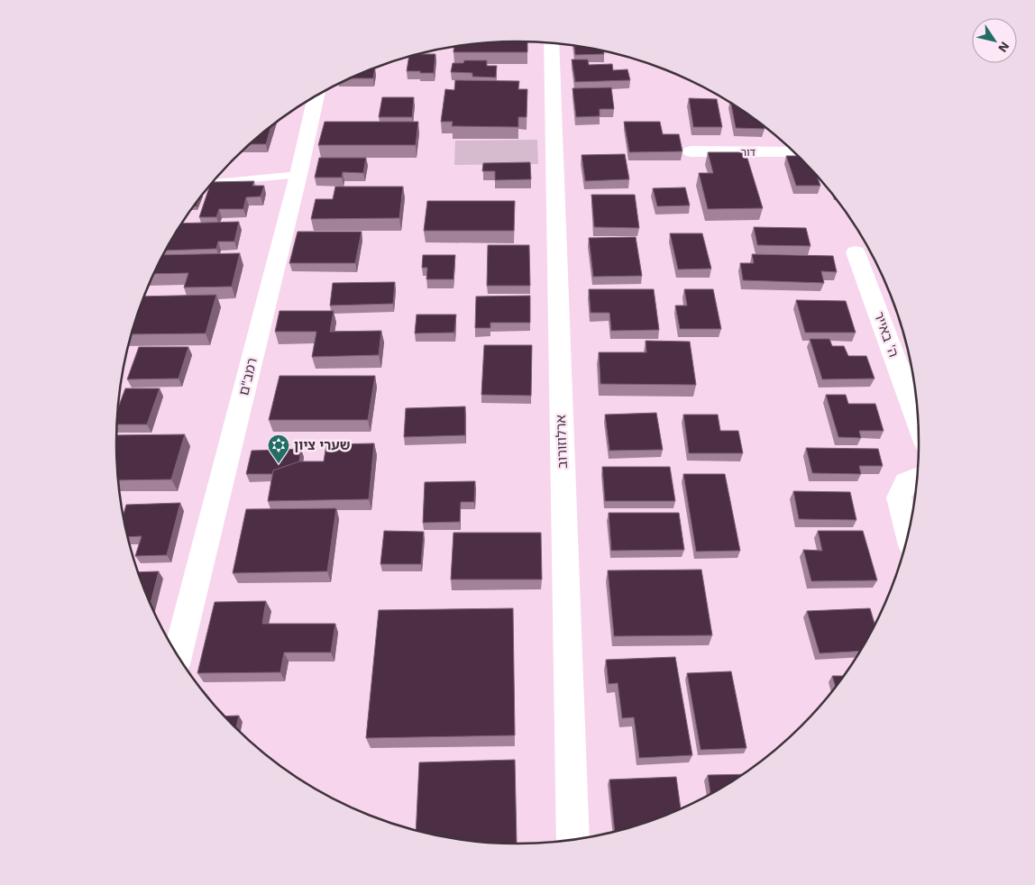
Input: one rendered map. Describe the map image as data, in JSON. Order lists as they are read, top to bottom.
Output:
{
  "streets": {
    "street": [
      "דור",
      "ה' באייר",
      "רמב\"ם",
      "ארלוזורוב"
    ]
  },
  "places": {
    "synagogue": ["שערי ציון"]
  },
  "north": "bottom right"
}
